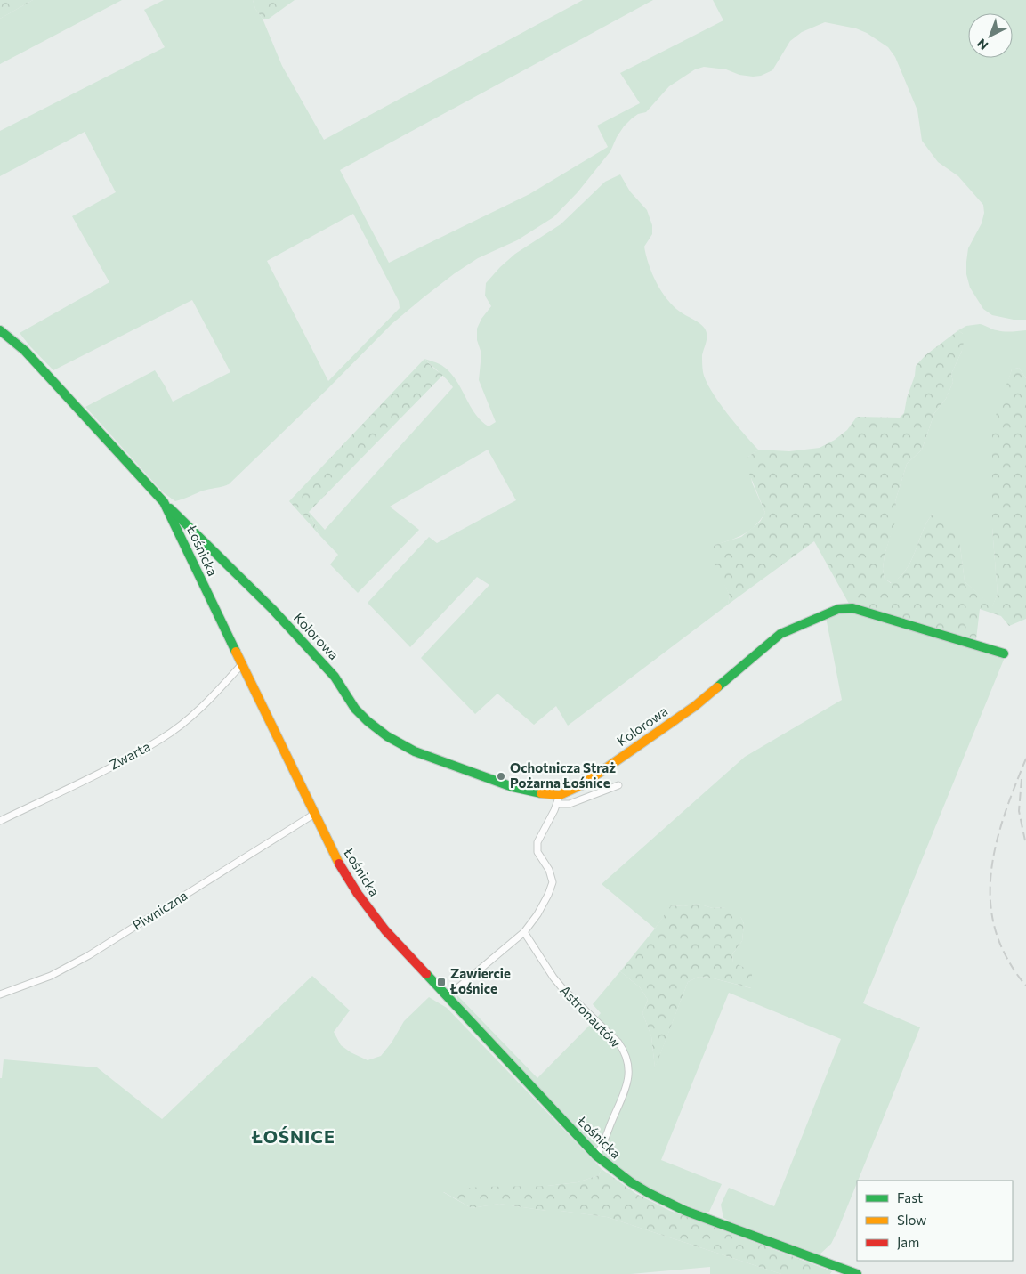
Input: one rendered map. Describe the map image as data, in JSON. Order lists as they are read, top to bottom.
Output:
{
  "streets": {
    "street": [
      "Łośnicka",
      "Kolorowa",
      "Zwarta",
      "Piwniczna",
      "Astronautów"
    ]
  },
  "crossings": [
    ["Łośnicka", "Kolorowa"],
    ["Łośnicka", "Zwarta"],
    ["Łośnicka", "Piwniczna"],
    ["Łośnicka", "Astronautów"]
  ],
  "districts": ["ŁOŚNICE"],
  "places": {
    "other": ["Ochotnicza Straż Pożarna Łośnice"],
    "transit": ["Zawiercie Łośnice"]
  },
  "legend": ["Fast", "Slow", "Jam"],
  "north": "bottom left"
}
